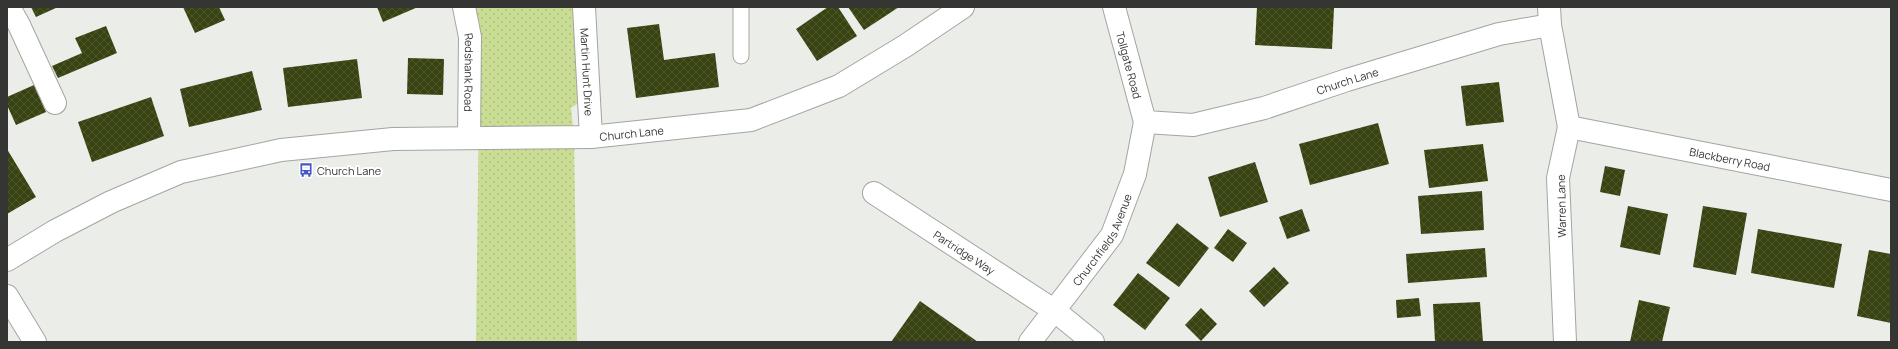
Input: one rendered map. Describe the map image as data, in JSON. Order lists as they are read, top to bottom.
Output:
{
  "streets": {
    "street": [
      "Tollgate Road",
      "Redshank Road",
      "Martin Hunt Drive",
      "Church Lane",
      "Blackberry Road",
      "Warren Lane",
      "Churchfields Avenue",
      "Partridge Way"
    ]
  },
  "crossings": [
    ["Tollgate Road", "Church Lane"],
    ["Tollgate Road", "Churchfields Avenue"],
    ["Redshank Road", "Church Lane"],
    ["Martin Hunt Drive", "Church Lane"],
    ["Church Lane", "Warren Lane"],
    ["Church Lane", "Churchfields Avenue"],
    ["Blackberry Road", "Warren Lane"],
    ["Churchfields Avenue", "Partridge Way"]
  ],
  "places": {
    "bus stop": ["Church Lane"]
  }
}
